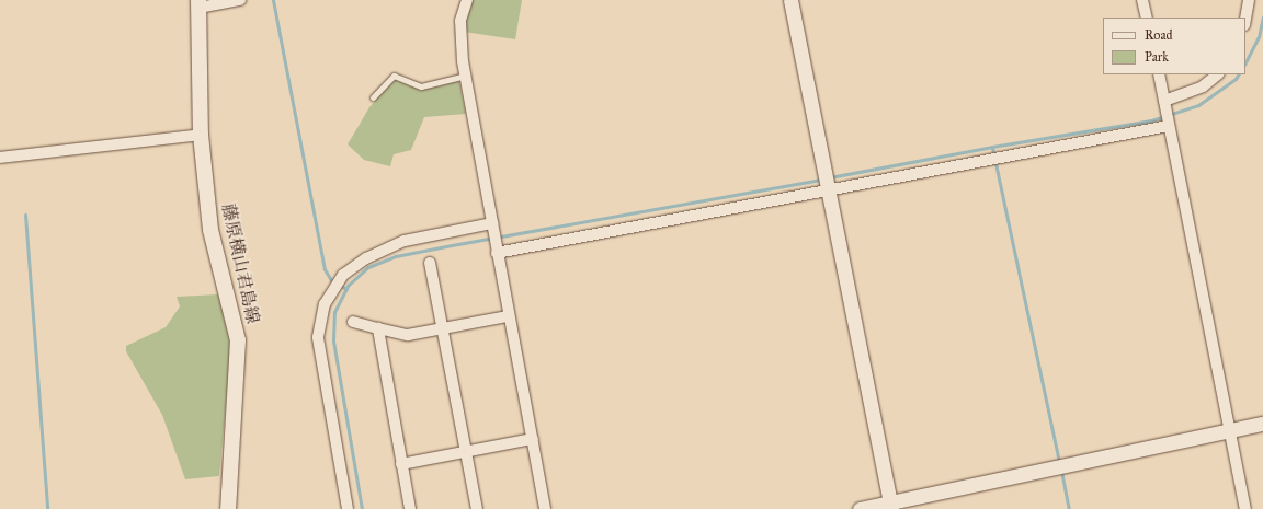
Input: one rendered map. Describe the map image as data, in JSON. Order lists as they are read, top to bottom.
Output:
{
  "streets": {
    "main road": ["藤原横山君島線"]
  },
  "legend": ["Road", "Park"]
}
